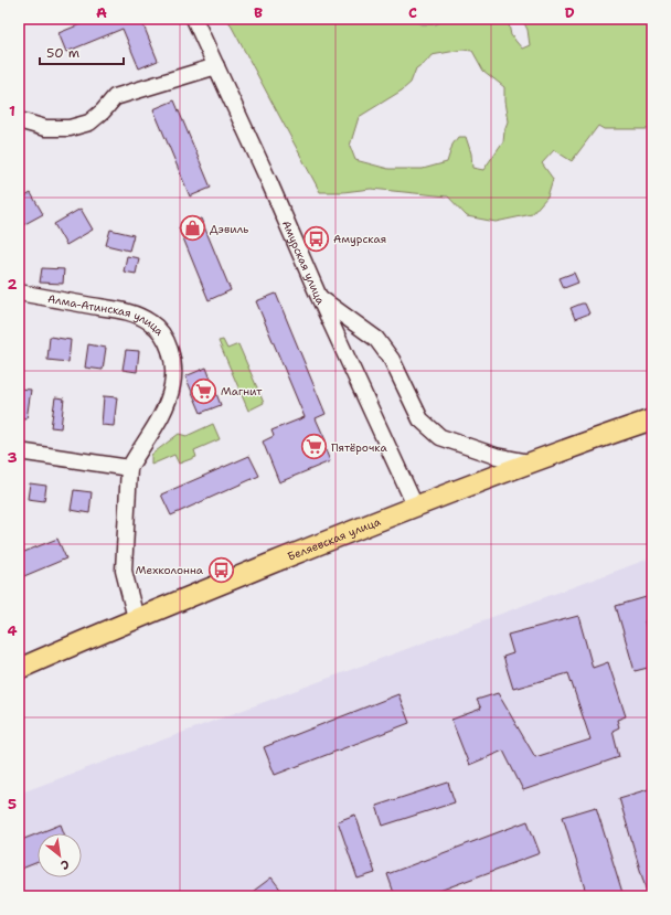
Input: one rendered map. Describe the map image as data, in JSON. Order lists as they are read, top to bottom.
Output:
{
  "streets": {
    "main road": ["Беляевская улица"],
    "street": ["Амурская улица", "Алма-Атинская улица"]
  },
  "crossings": [
    ["Амурская улица", "Беляевская улица"]
  ],
  "places": {
    "shop": ["Дэвиль"],
    "bus stop": ["Амурская", "Мехколонна"],
    "supermarket": ["Магнит", "Пятёрочка"]
  },
  "scale_bar": "50 m",
  "north": "bottom right",
  "grid": {
    "columns": [
      "A",
      "B",
      "C",
      "D"
    ],
    "rows": [
      "1",
      "2",
      "3",
      "4",
      "5"
    ]
  }
}
